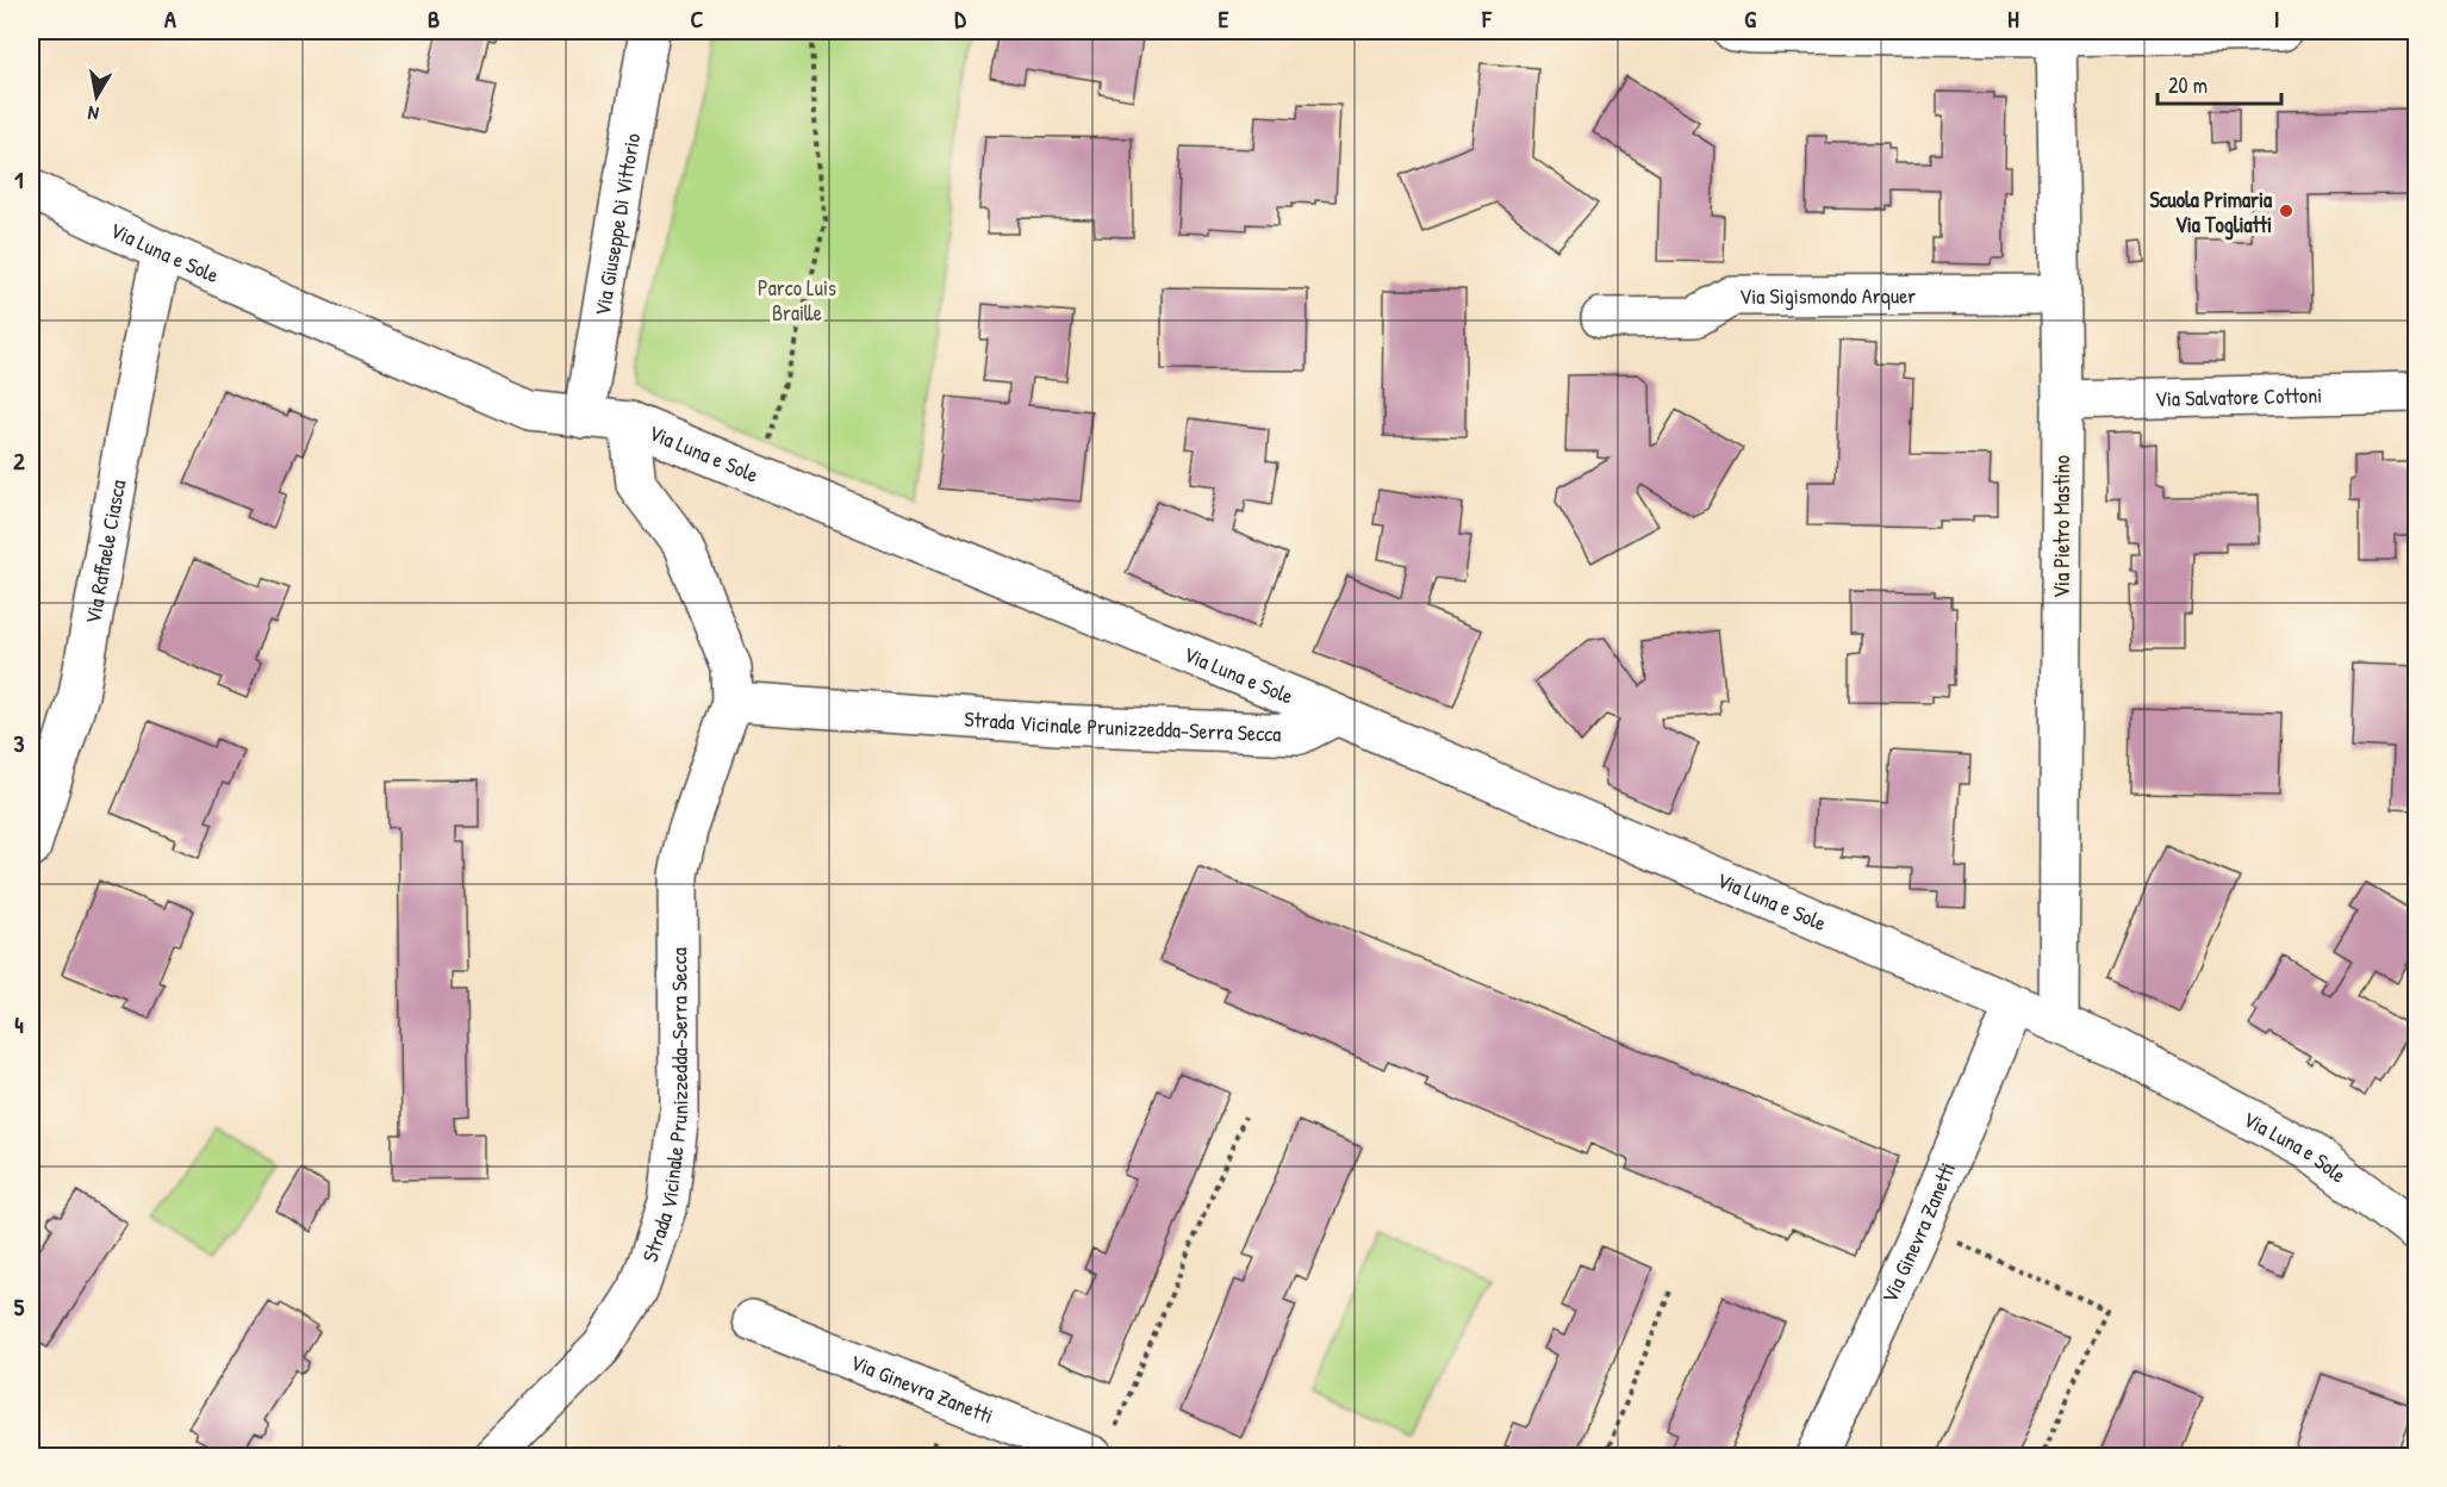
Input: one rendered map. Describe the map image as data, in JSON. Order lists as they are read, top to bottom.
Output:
{
  "streets": {
    "street": [
      "Via Giuseppe Di Vittorio",
      "Via Luna e Sole",
      "Via Sigismondo Arquer",
      "Via Salvatore Cottoni",
      "Via Pietro Mastino",
      "Via Raffaele Ciasca",
      "Strada Vicinale Prunizzedda-Serra Secca",
      "Via Ginevra Zanetti"
    ]
  },
  "crossings": [
    ["Via Giuseppe Di Vittorio", "Via Luna e Sole"],
    ["Via Luna e Sole", "Via Pietro Mastino"],
    ["Via Luna e Sole", "Via Raffaele Ciasca"],
    ["Via Luna e Sole", "Strada Vicinale Prunizzedda-Serra Secca"],
    ["Via Luna e Sole", "Via Ginevra Zanetti"],
    ["Via Sigismondo Arquer", "Via Pietro Mastino"],
    ["Via Salvatore Cottoni", "Via Pietro Mastino"]
  ],
  "parks": ["Parco Luis Braille"],
  "places": ["Scuola Primaria Via Togliatti"],
  "scale_bar": "20 m",
  "north": "bottom",
  "grid": {
    "columns": [
      "A",
      "B",
      "C",
      "D",
      "E",
      "F",
      "G",
      "H",
      "I"
    ],
    "rows": [
      "1",
      "2",
      "3",
      "4",
      "5"
    ]
  }
}
